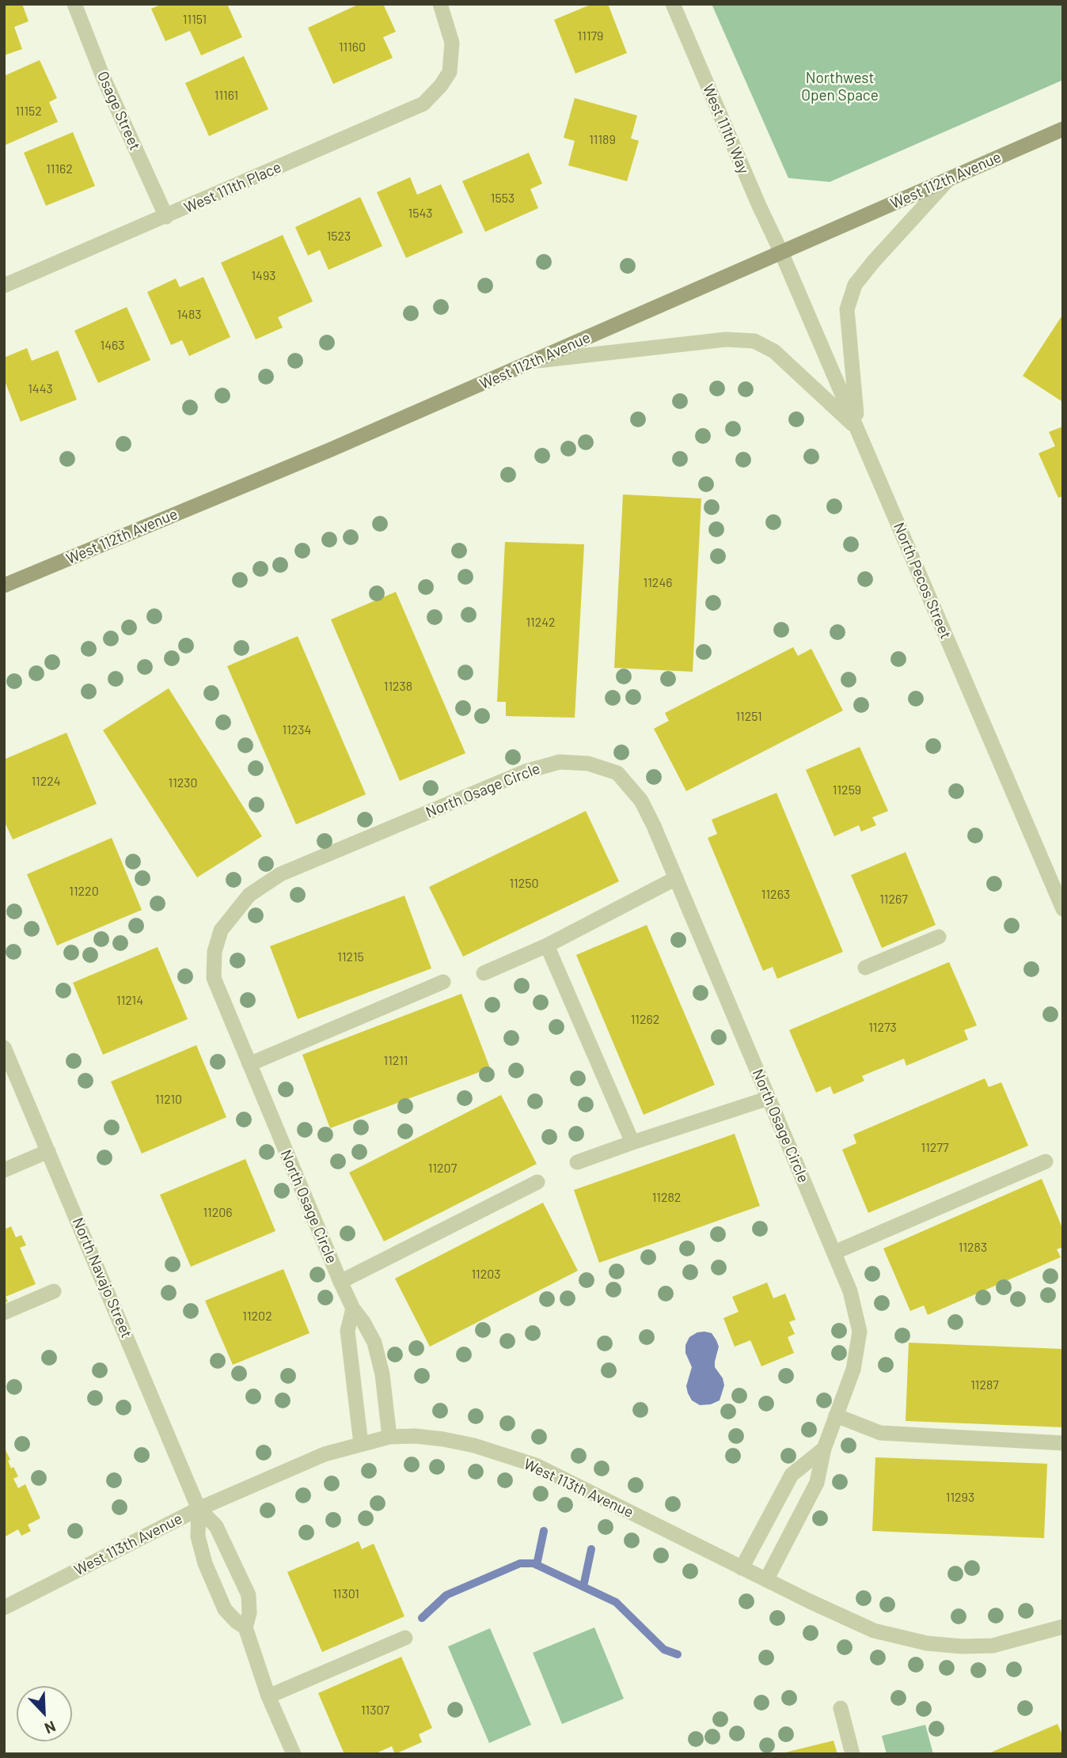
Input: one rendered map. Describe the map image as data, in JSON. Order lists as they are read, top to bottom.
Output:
{
  "streets": {
    "main road": ["West 112th Avenue"],
    "street": [
      "Osage Street",
      "West 111th Way",
      "West 111th Place",
      "North Pecos Street",
      "North Osage Circle",
      "North Navajo Street",
      "West 113th Avenue"
    ]
  },
  "crossings": [
    ["Osage Street", "West 111th Place"],
    ["West 111th Way", "West 112th Avenue"],
    ["West 111th Way", "North Pecos Street"],
    ["West 112th Avenue", "North Pecos Street"],
    ["North Osage Circle", "West 113th Avenue"],
    ["North Navajo Street", "West 113th Avenue"]
  ],
  "parks": ["Northwest Open Space"],
  "house_numbers": [
    "11151",
    "11179",
    "11160",
    "11161",
    "11152",
    "11189",
    "11162",
    "1553",
    "1543",
    "1523",
    "1493",
    "1483",
    "1463",
    "1443",
    "11246",
    "11242",
    "11238",
    "11251",
    "11234",
    "11224",
    "11230",
    "11259",
    "11250",
    "11220",
    "11263",
    "11267",
    "11215",
    "11214",
    "11262",
    "11273",
    "11211",
    "11210",
    "11277",
    "11207",
    "11282",
    "11206",
    "11283",
    "11203",
    "11202",
    "11287",
    "11293",
    "11301",
    "11307"
  ],
  "north": "bottom right"
}
